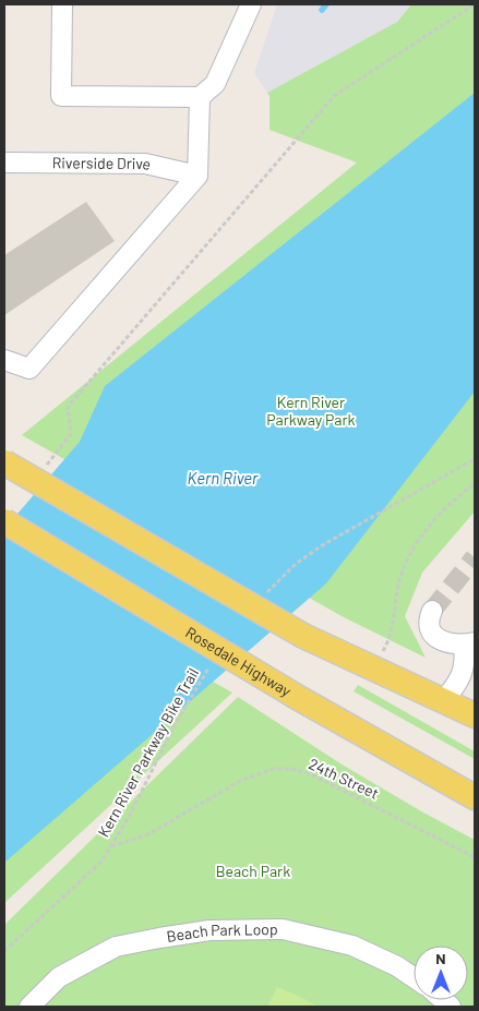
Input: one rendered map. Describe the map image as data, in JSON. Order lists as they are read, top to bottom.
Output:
{
  "streets": {
    "main road": ["Rosedale Highway"],
    "street": ["Riverside Drive", "Beach Park Loop"],
    "path": ["Kern River Parkway Bike Trail", "24th Street"]
  },
  "crossings": [
    ["Kern River Parkway Bike Trail", "24th Street"]
  ],
  "water": ["Kern River"],
  "parks": ["Kern River Parkway Park", "Beach Park"],
  "north": "top"
}
